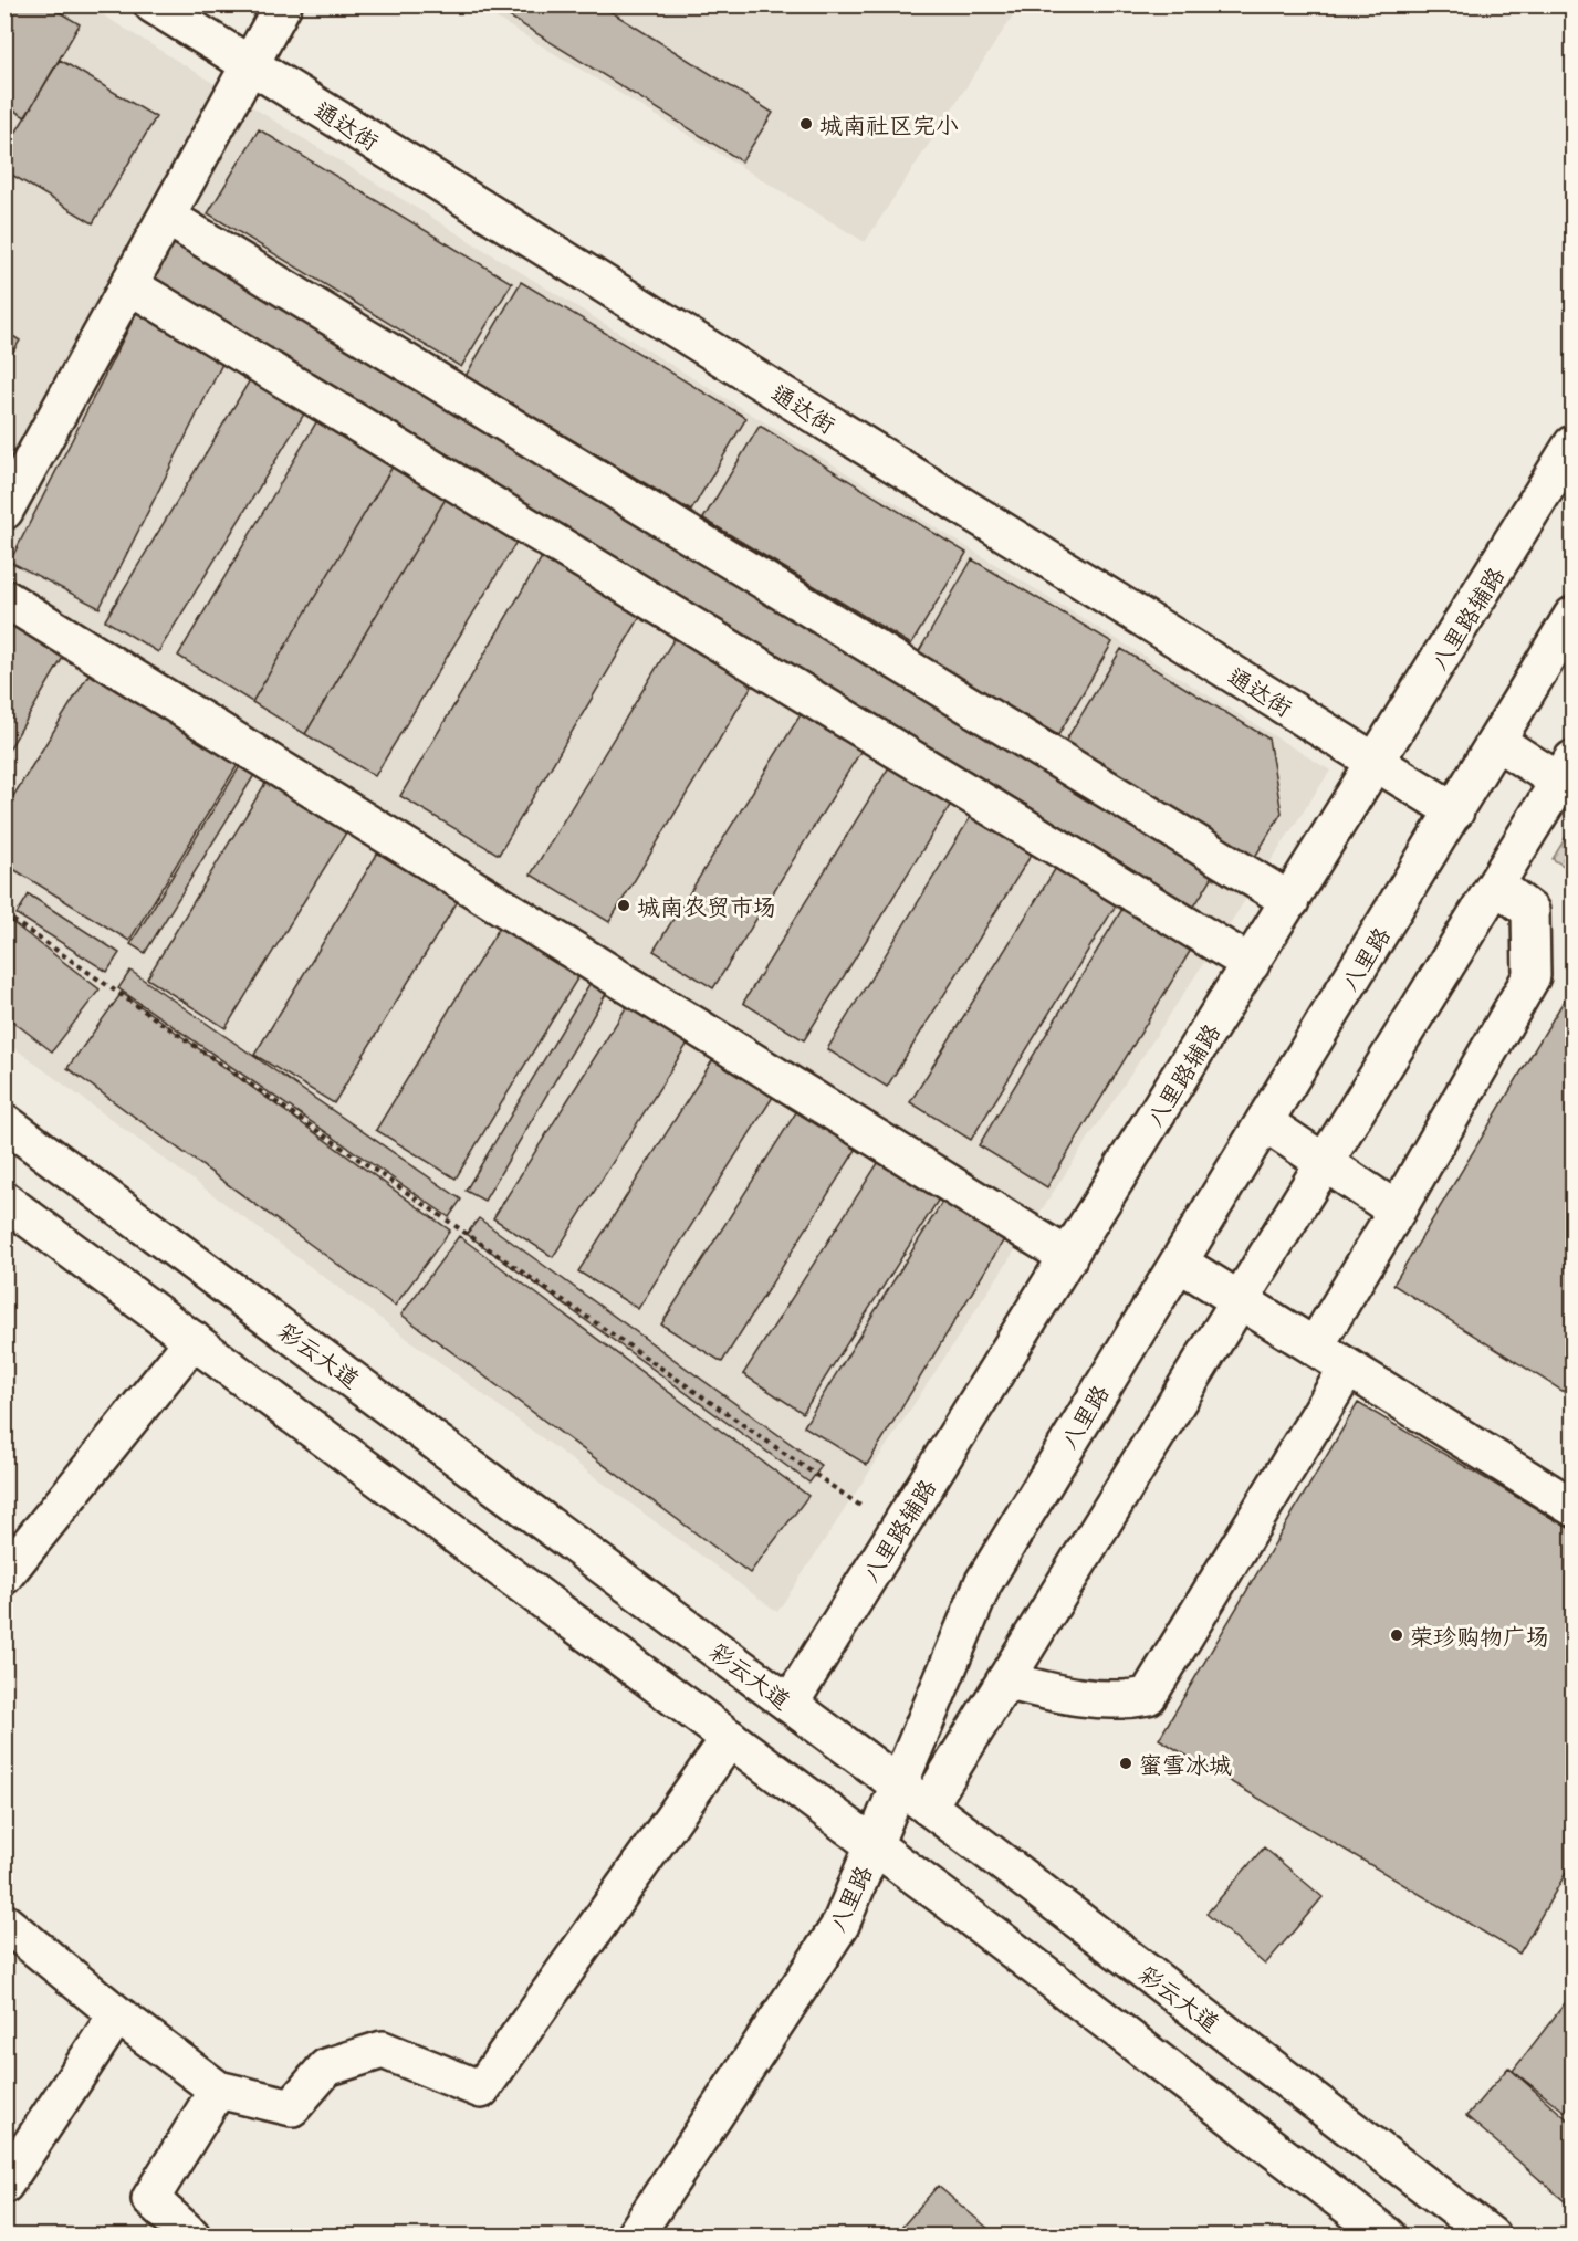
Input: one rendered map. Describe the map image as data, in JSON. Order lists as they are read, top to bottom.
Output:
{
  "streets": {
    "street": [
      "通达街",
      "八里路辅路",
      "八里路",
      "彩云大道"
    ]
  },
  "crossings": [
    ["通达街", "八里路辅路"],
    ["通达街", "八里路"],
    ["八里路辅路", "彩云大道"],
    ["八里路", "彩云大道"]
  ],
  "places": [
    "城南社区完小",
    "城南农贸市场",
    "荣珍购物广场",
    "蜜雪冰城"
  ]
}
